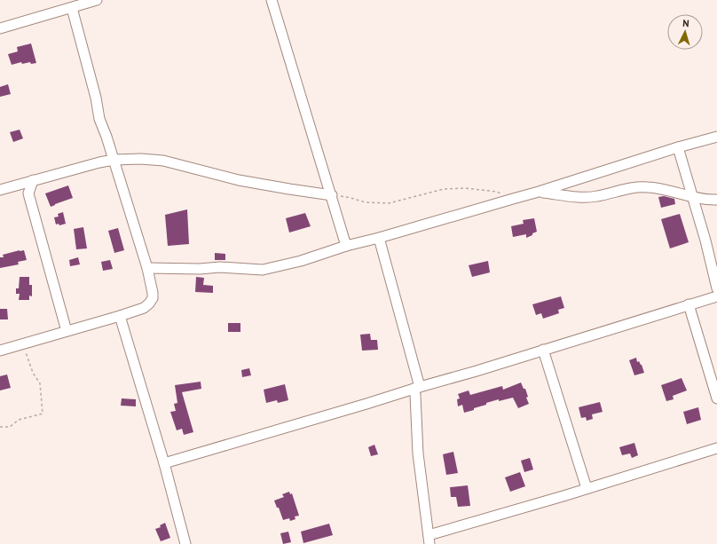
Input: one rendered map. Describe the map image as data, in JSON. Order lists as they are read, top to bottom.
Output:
{
  "north": "top"
}
